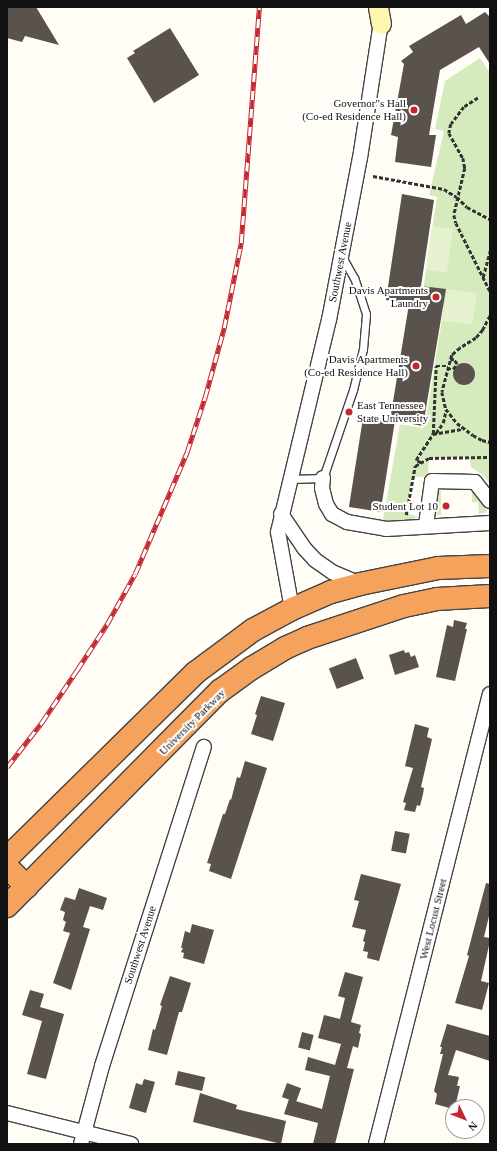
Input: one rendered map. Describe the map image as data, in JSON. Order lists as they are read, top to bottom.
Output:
{
  "streets": {
    "highway": ["University Parkway"],
    "street": ["Southwest Avenue", "West Locust Street"]
  },
  "places": [
    "Governor\"s Hall (Co-ed Residence Hall)",
    "Davis Apartments Laundry",
    "Davis Apartments (Co-ed Residence Hall)",
    "East Tennessee State University",
    "Student Lot 10"
  ],
  "north": "bottom right"
}
